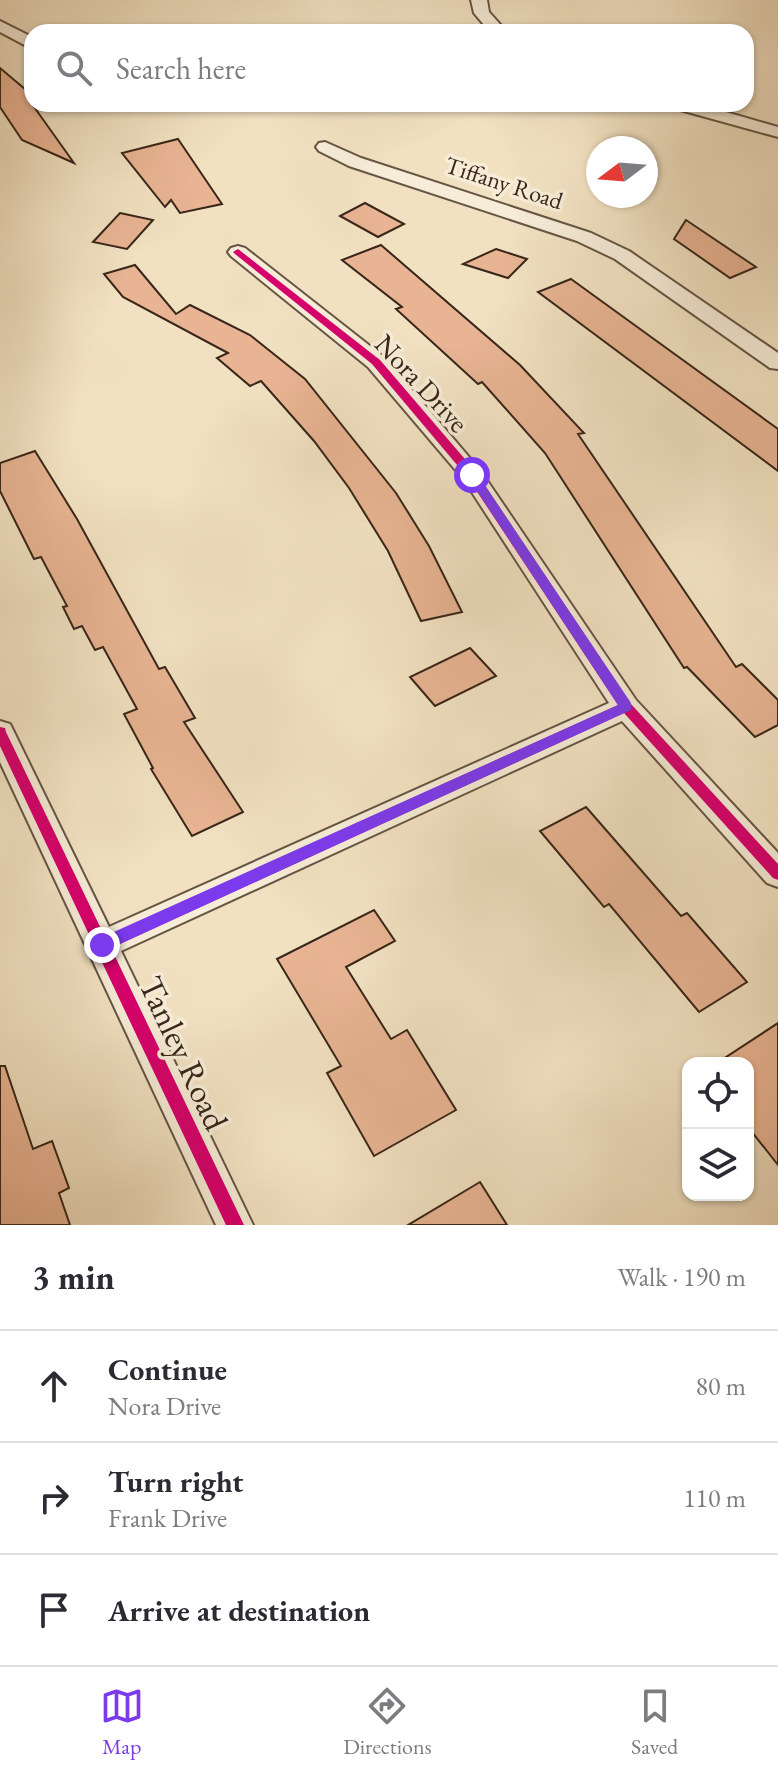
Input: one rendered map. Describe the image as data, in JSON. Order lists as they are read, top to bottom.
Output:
{
  "streets": {
    "street": ["Tiffany Road", "Nora Drive", "Tanley Road"]
  },
  "north": "left",
  "page": {
    "search": "Search here",
    "heading": ["3 min", "Walk · 190 m"],
    "list": [
      ["Continue", "Nora Drive", "80 m"],
      ["Turn right", "Frank Drive", "110 m"],
      "Arrive at destination"
    ],
    "nav": ["Map", "Directions", "Saved"]
  }
}
